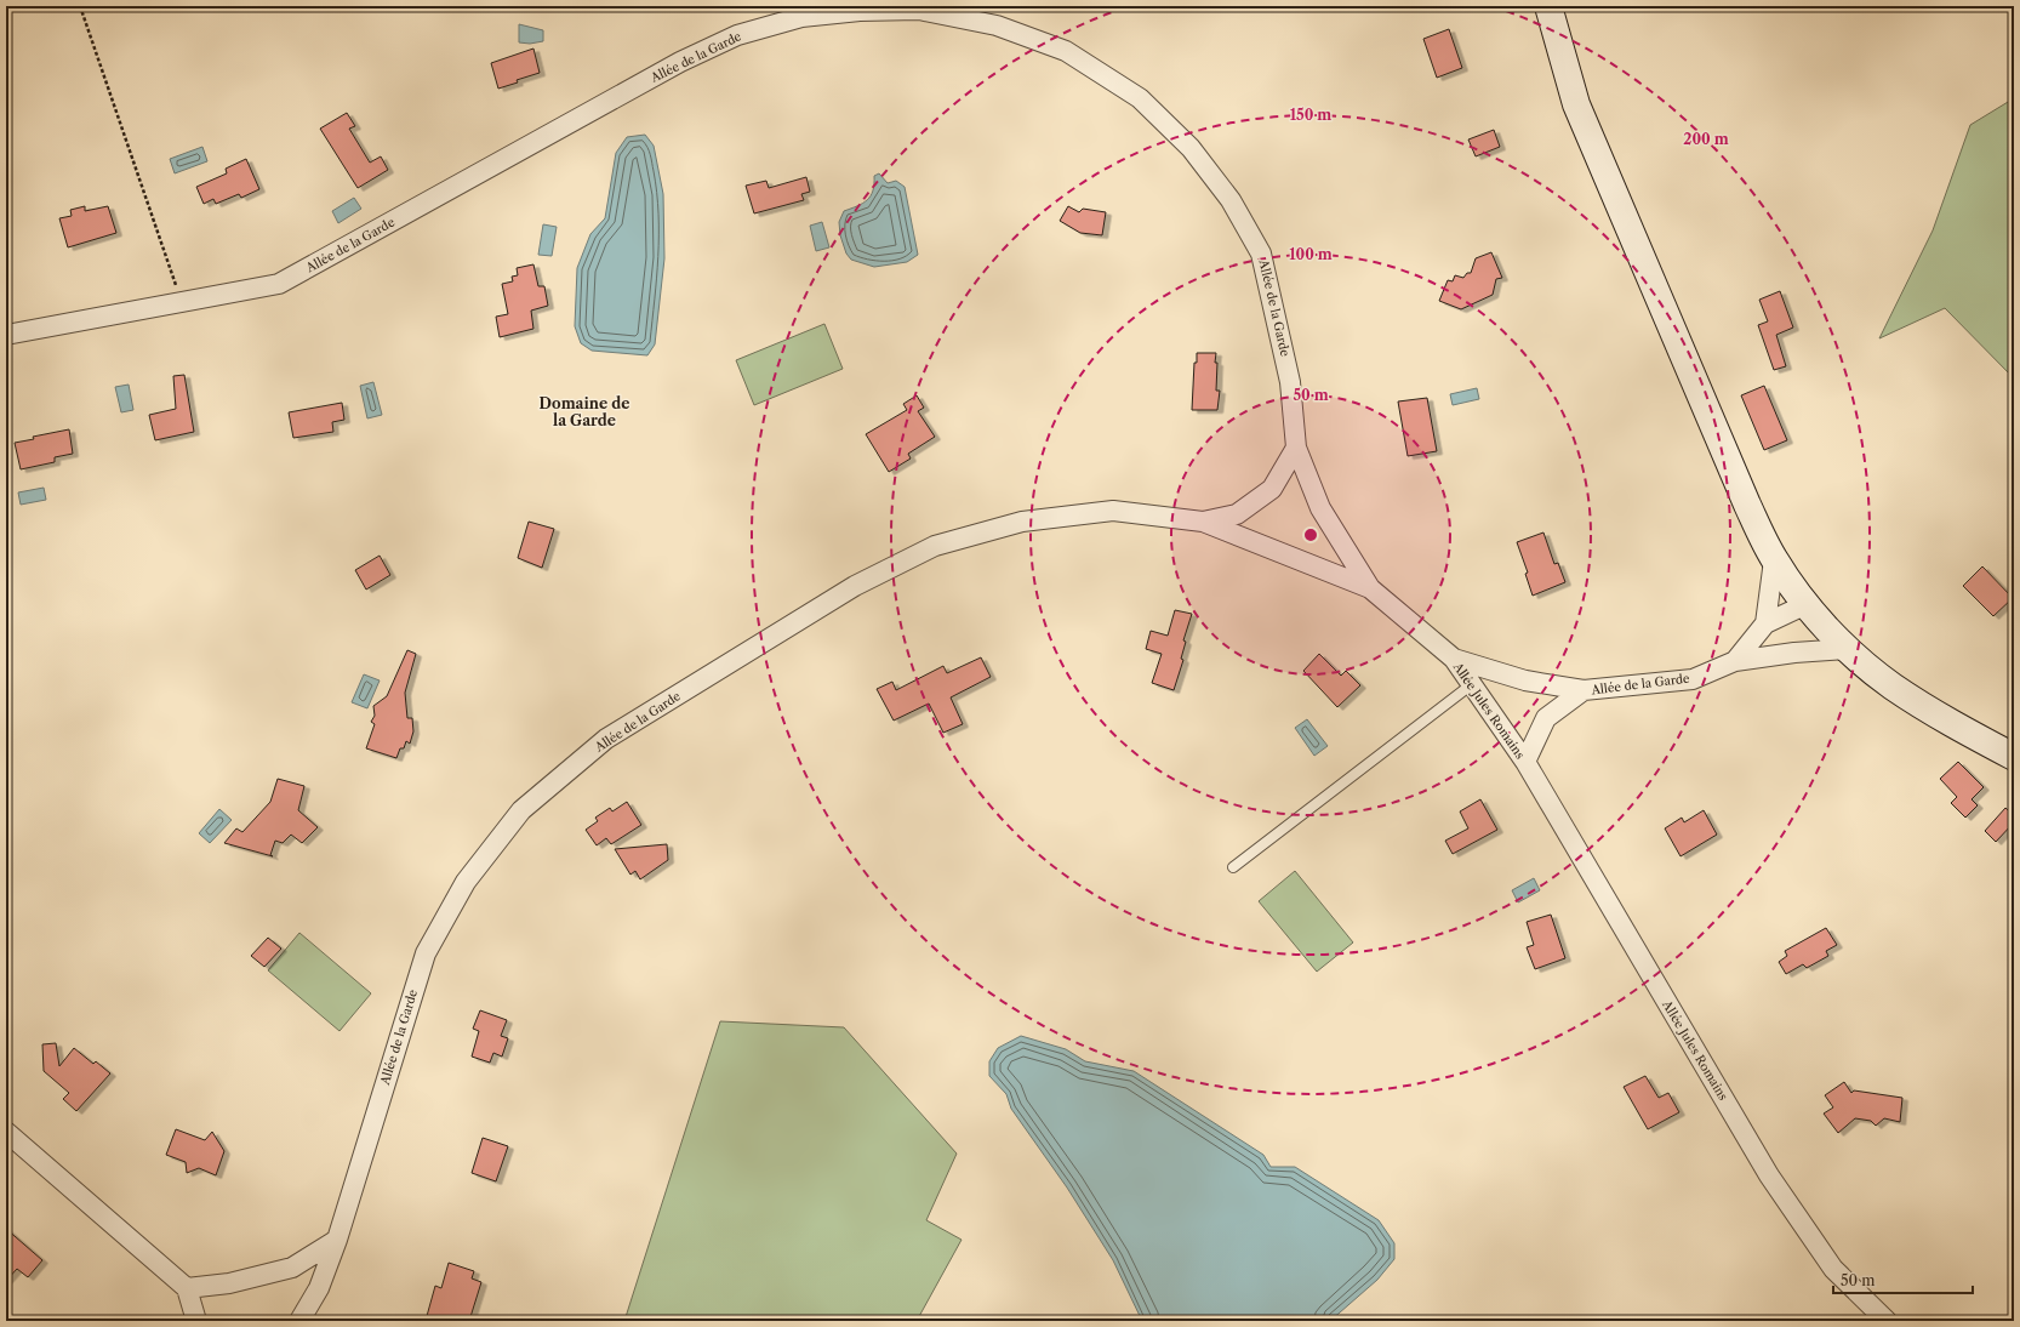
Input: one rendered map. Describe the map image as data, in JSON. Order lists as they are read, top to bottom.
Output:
{
  "streets": {
    "street": ["Allée de la Garde", "Allée Jules Romains"]
  },
  "crossings": [
    ["Allée de la Garde", "Allée Jules Romains"]
  ],
  "districts": ["Domaine de la Garde"],
  "scale_bar": "50 m",
  "rings": [
    "150 m",
    "200 m",
    "100 m",
    "50 m"
  ]
}
